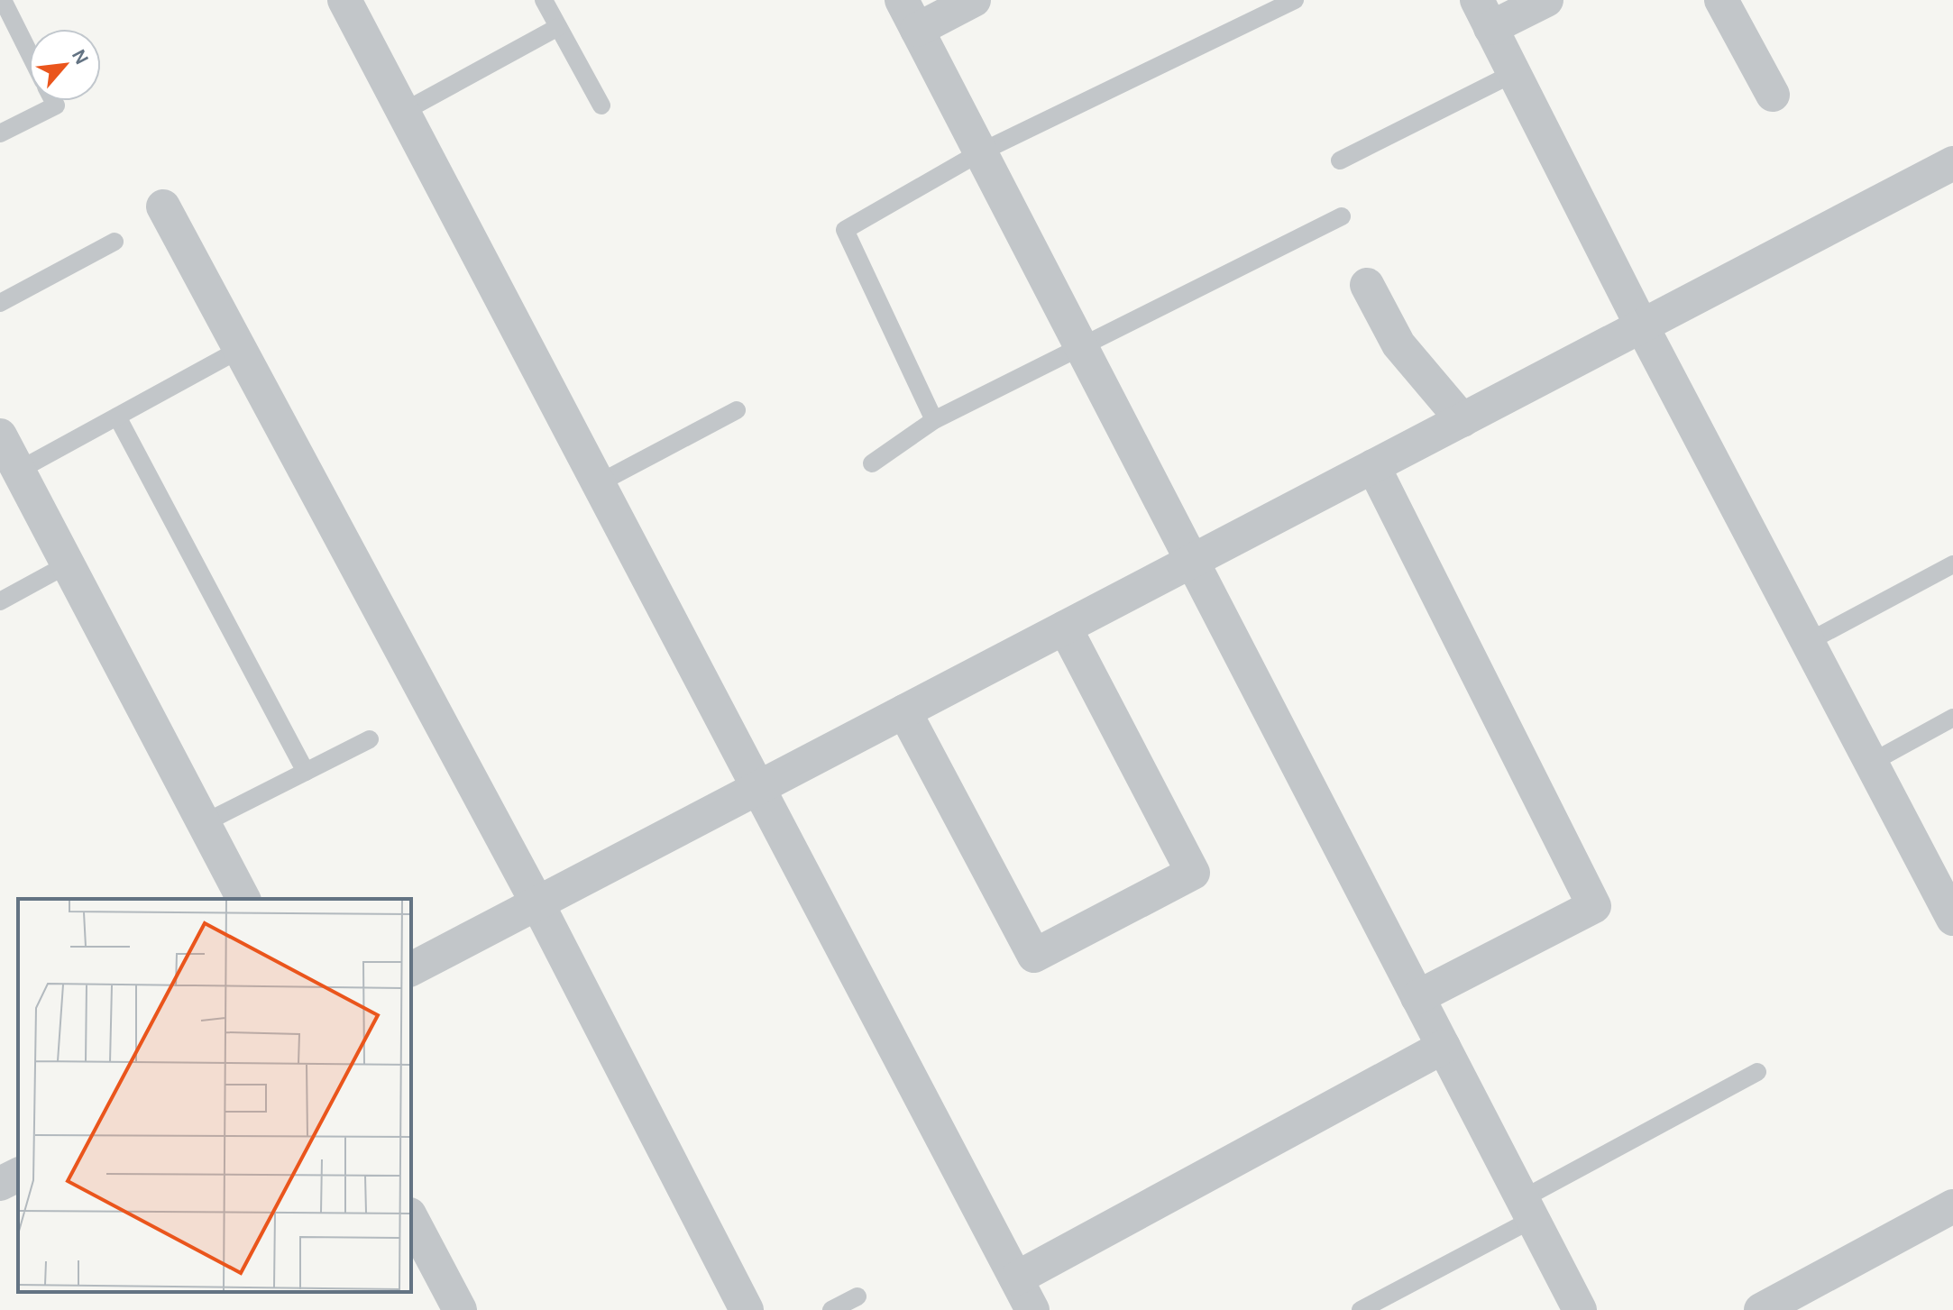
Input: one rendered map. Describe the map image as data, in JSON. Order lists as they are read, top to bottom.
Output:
{
  "north": "top right"
}
